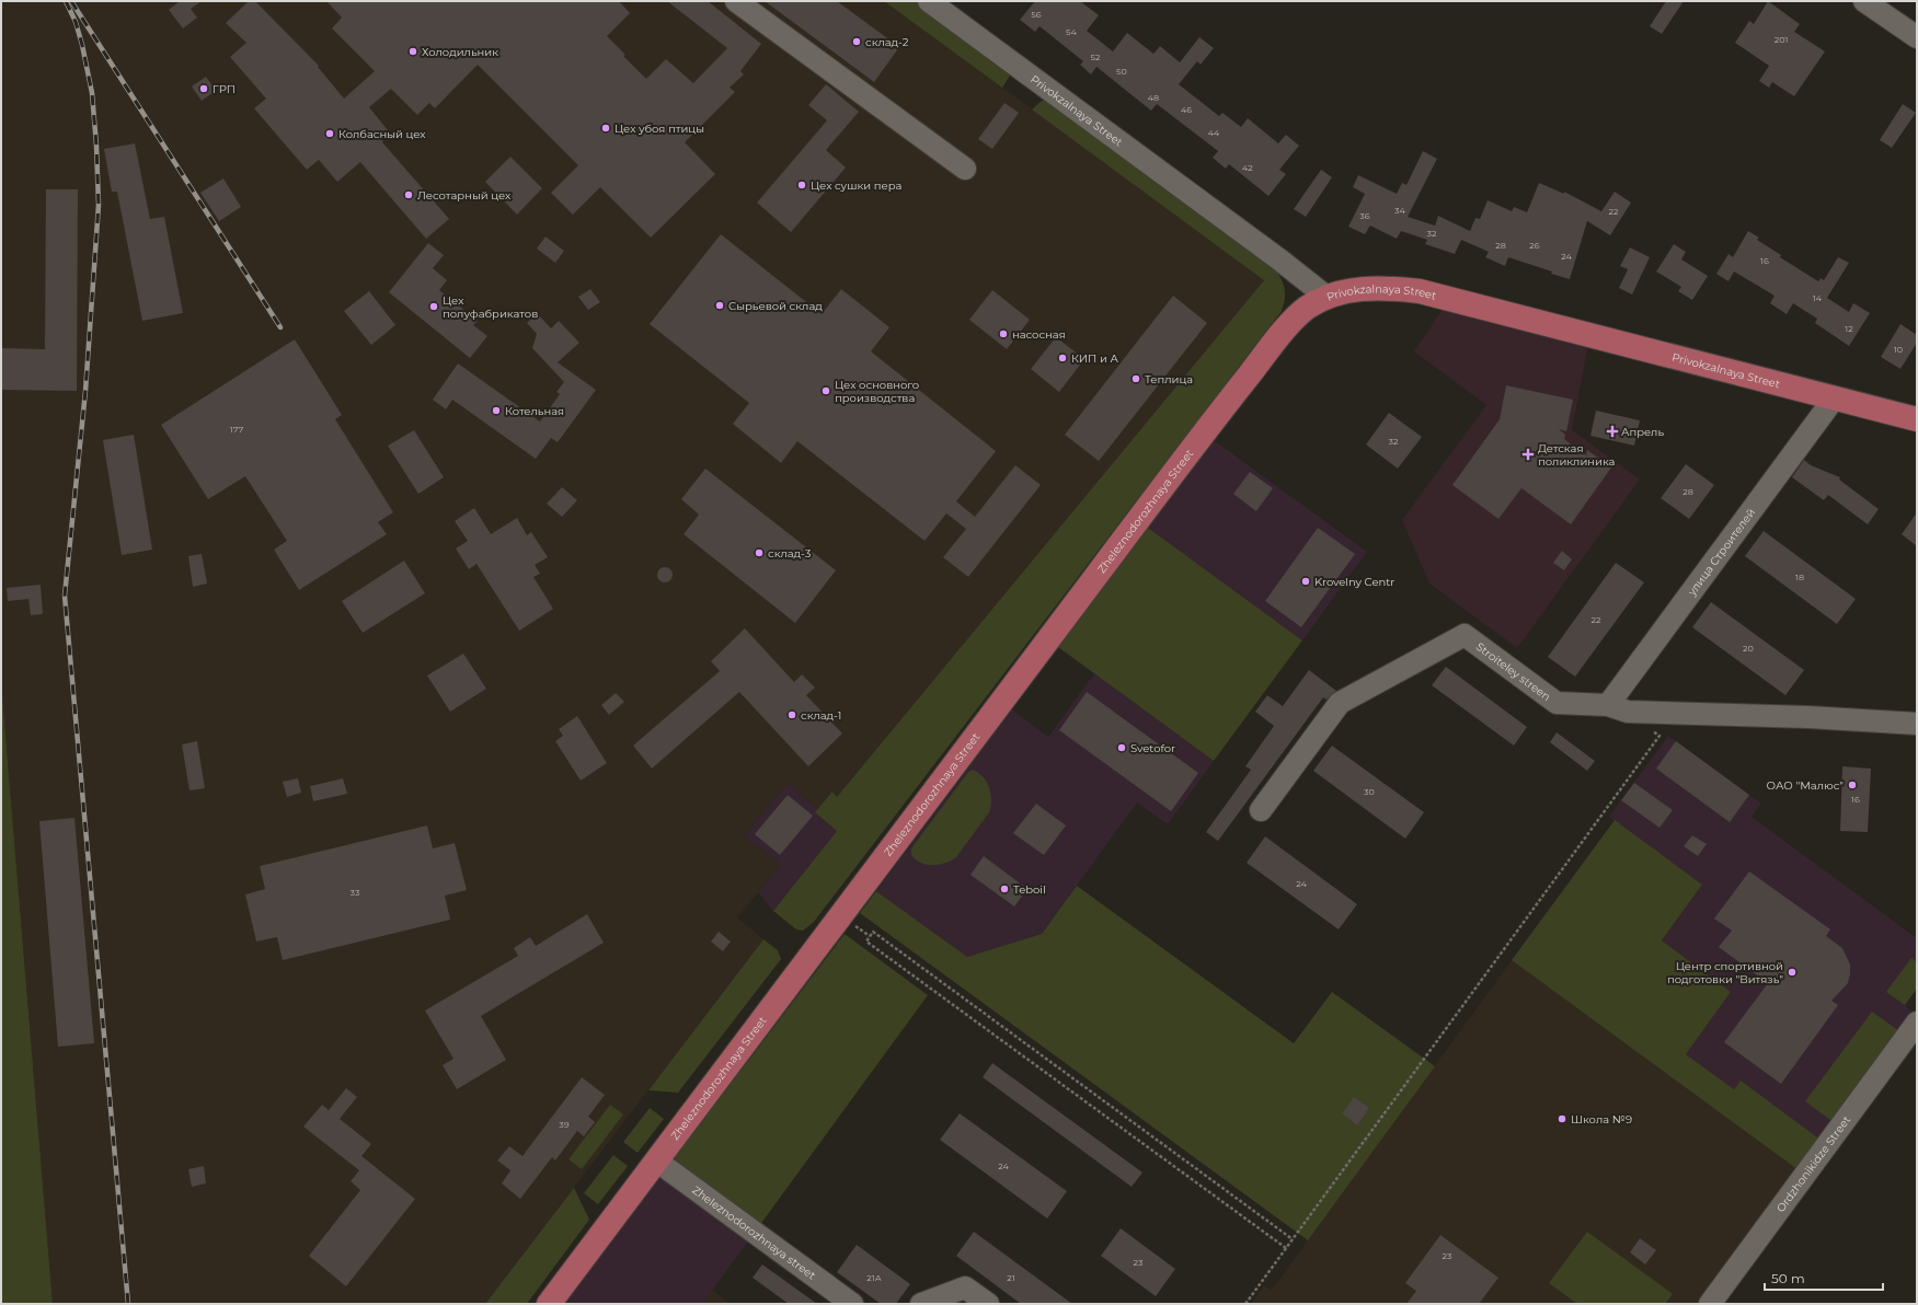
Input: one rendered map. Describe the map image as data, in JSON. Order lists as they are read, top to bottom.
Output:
{
  "streets": {
    "main road": ["Privokzalnaya Street", "Zheleznodorozhnaya Street"],
    "street": [
      "улица Строителей",
      "Stroiteley streen",
      "Ordzhonikidze Street",
      "Zheleznodorozhnaya street"
    ]
  },
  "crossings": [
    ["Privokzalnaya Street", "Zheleznodorozhnaya Street"],
    ["Privokzalnaya Street", "улица Строителей"],
    ["Zheleznodorozhnaya Street", "Zheleznodorozhnaya street"],
    ["улица Строителей", "Stroiteley streen"]
  ],
  "places": {
    "other": [
      "склад-2",
      "Холодильник",
      "ГРП",
      "Цех убоя птицы",
      "Колбасный цех",
      "Цех сушки пера",
      "Лесотарный цех",
      "Сырьевой склад",
      "Цех полуфабрикатов",
      "насосная",
      "КИП и А",
      "Теплица",
      "Цех основного производства",
      "Котельная",
      "склад-3",
      "Krovelny Centr",
      "склад-1",
      "Svetofor",
      "ОАО \"Малюс\"",
      "Teboil",
      "Центр спортивной подготовки \"Витязь\"",
      "Школа №9"
    ],
    "health": ["Апрель", "Детская поликлиника"]
  },
  "house_numbers": [
    "56",
    "54",
    "201",
    "52",
    "50",
    "48",
    "46",
    "44",
    "42",
    "34",
    "22",
    "36",
    "32",
    "28",
    "26",
    "24",
    "16",
    "14",
    "12",
    "10",
    "177",
    "32",
    "28",
    "18",
    "22",
    "20",
    "30",
    "16",
    "24",
    "33",
    "39",
    "24",
    "23",
    "23",
    "21А",
    "21"
  ],
  "scale_bar": "50 m"
}
